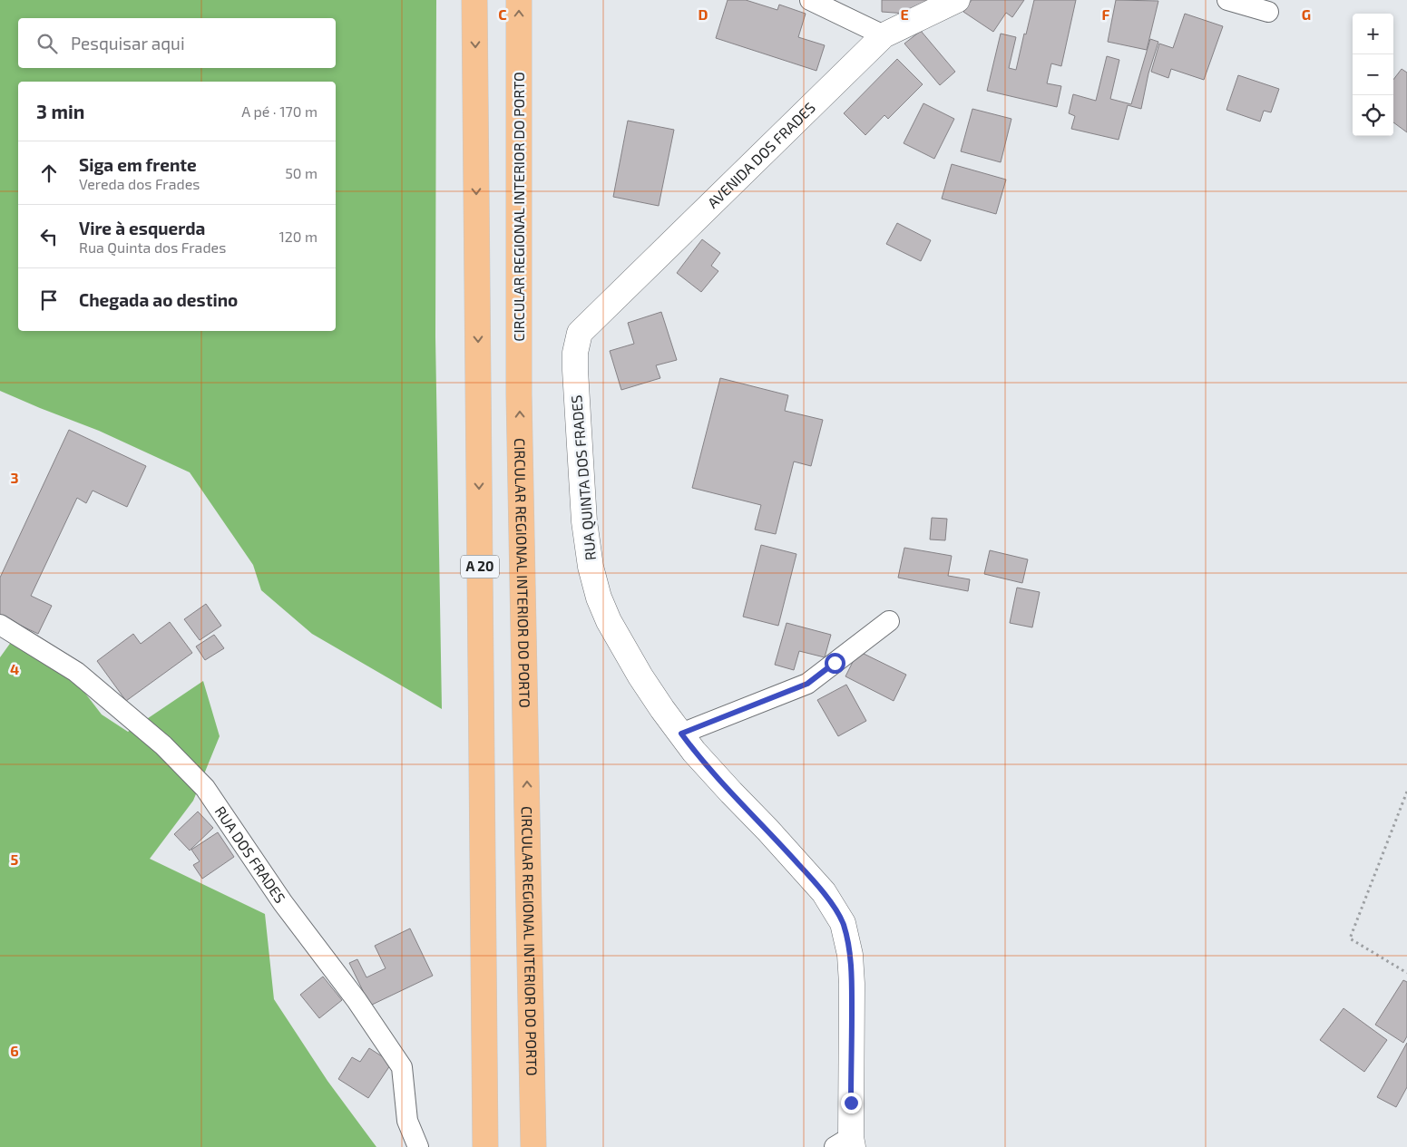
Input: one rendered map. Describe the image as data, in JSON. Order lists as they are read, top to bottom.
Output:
{
  "streets": {
    "highway": ["CIRCULAR REGIONAL INTERIOR DO PORTO", "A 20"],
    "street": ["AVENIDA DOS FRADES", "RUA QUINTA DOS FRADES", "RUA DOS FRADES"]
  },
  "crossings": [
    ["AVENIDA DOS FRADES", "RUA QUINTA DOS FRADES"]
  ],
  "page": {
    "map_buttons": ["+", "−"],
    "search": "Pesquisar aqui",
    "heading": ["3 min", "A pé · 170 m"],
    "list": [
      ["Siga em frente", "Vereda dos Frades", "50 m"],
      ["Vire à esquerda", "Rua Quinta dos Frades", "120 m"],
      "Chegada ao destino"
    ]
  },
  "grid": {
    "columns": [
      "C",
      "D",
      "E",
      "F",
      "G"
    ],
    "rows": [
      "3",
      "4",
      "5",
      "6"
    ]
  }
}
